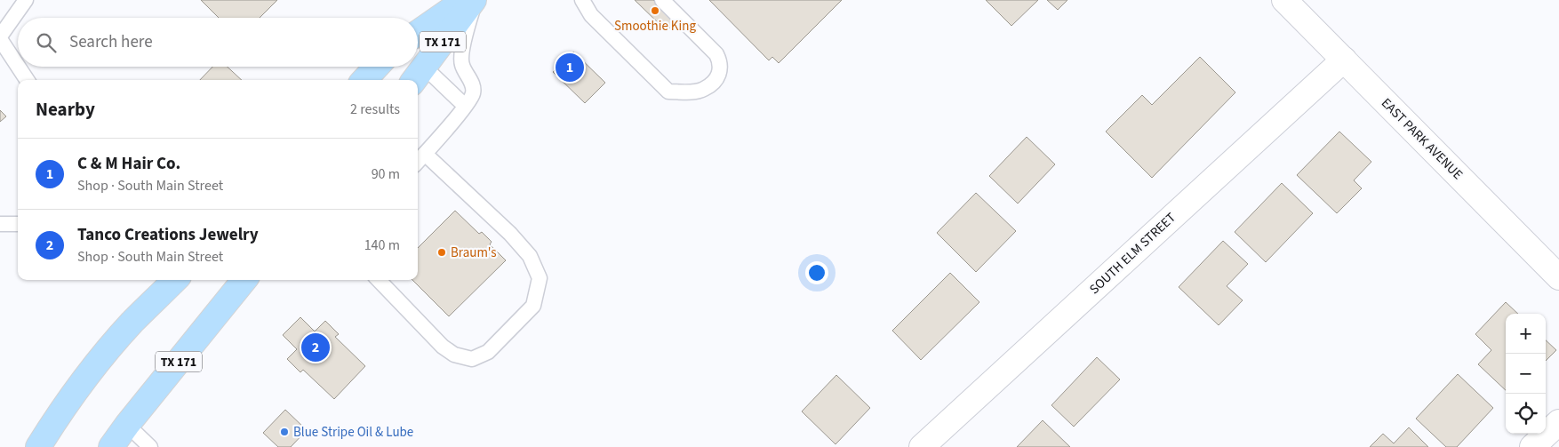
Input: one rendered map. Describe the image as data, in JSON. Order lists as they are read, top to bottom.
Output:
{
  "streets": {
    "main road": ["TX 171"],
    "street": ["EAST PARK AVENUE", "SOUTH ELM STREET"]
  },
  "crossings": [
    ["EAST PARK AVENUE", "SOUTH ELM STREET"]
  ],
  "places": ["Smoothie King", "Braum's", "Blue Stripe Oil & Lube"],
  "page": {
    "search": "Search here",
    "pins": ["1", "2"],
    "heading": ["Nearby", "2 results"],
    "list": [
      {
        "mark": "1",
        "name": "C & M Hair Co.",
        "note": "Shop · South Main Street",
        "value": "90 m"
      },
      {
        "mark": "2",
        "name": "Tanco Creations Jewelry",
        "note": "Shop · South Main Street",
        "value": "140 m"
      }
    ],
    "map_buttons": ["+", "−"]
  }
}
